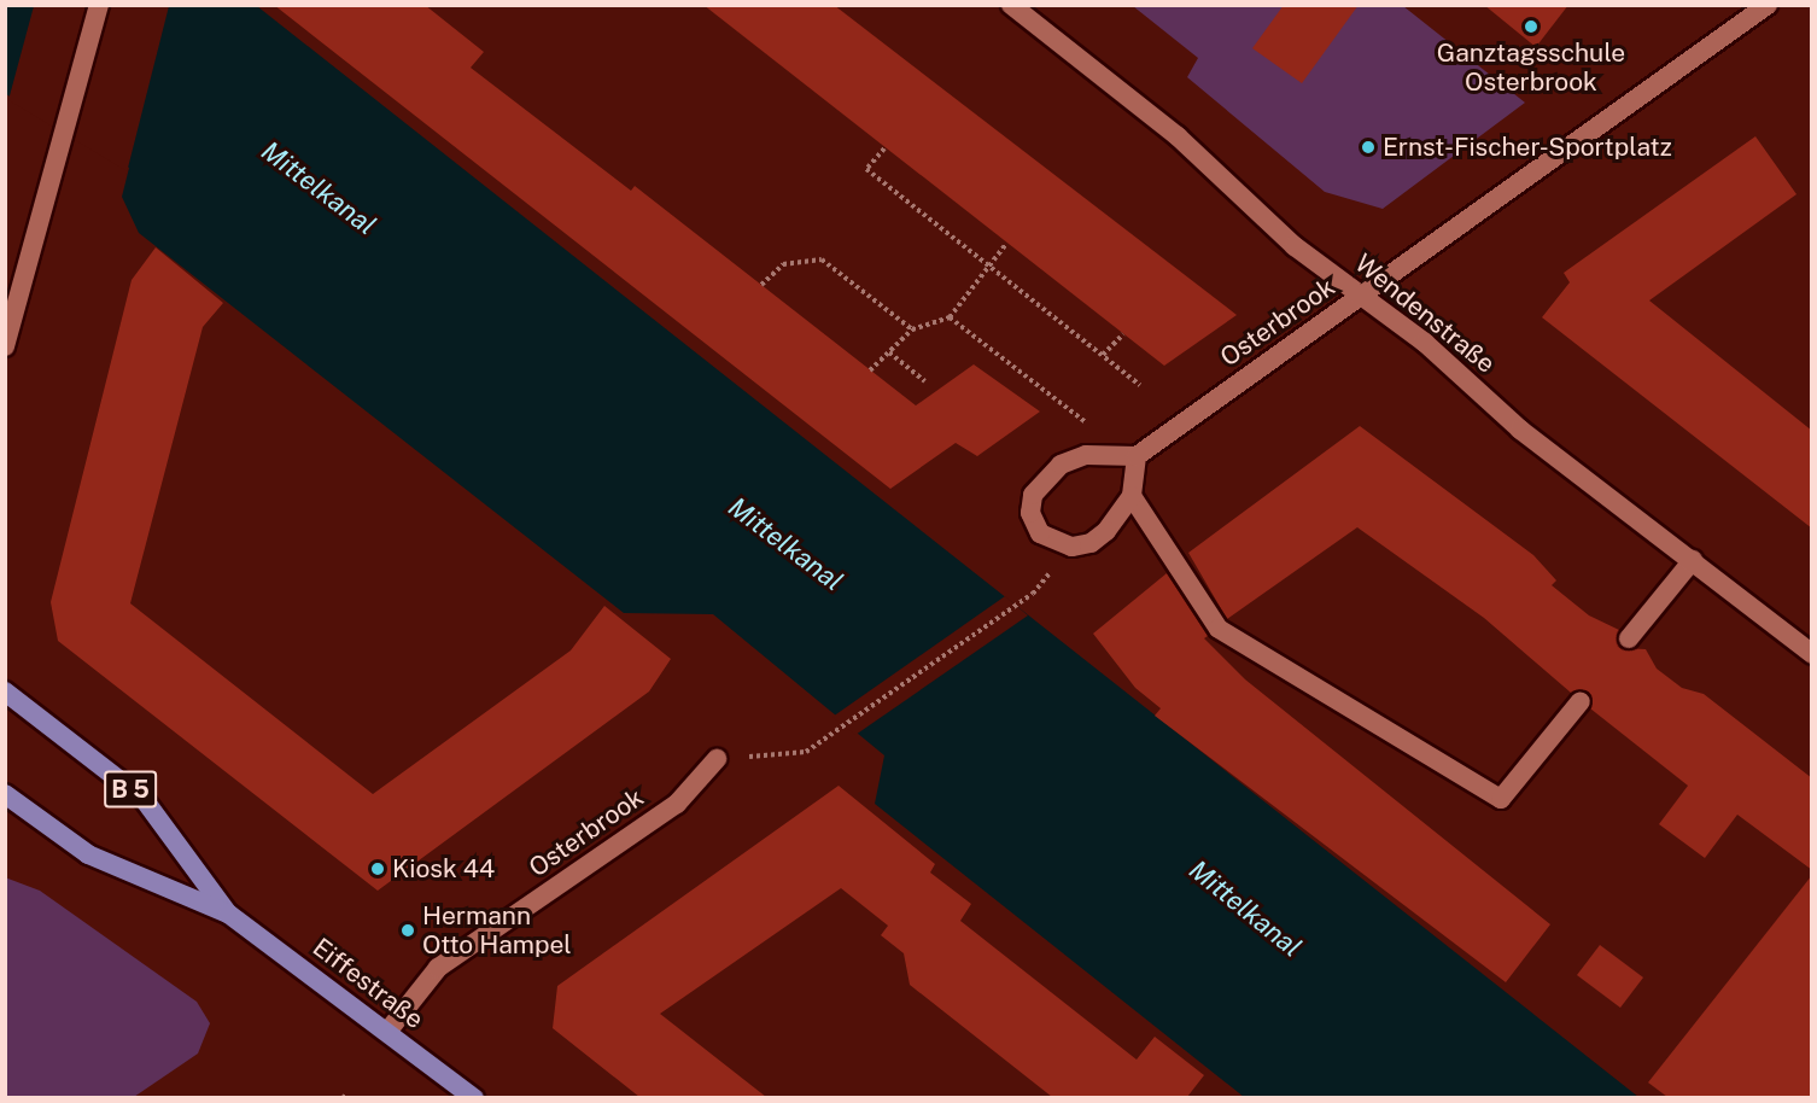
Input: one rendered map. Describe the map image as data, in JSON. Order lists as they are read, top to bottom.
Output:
{
  "streets": {
    "main road": ["B 5", "Eiffestraße"],
    "street": ["Wendenstraße", "Osterbrook"]
  },
  "crossings": [
    ["Wendenstraße", "Osterbrook"],
    ["Osterbrook", "Eiffestraße"]
  ],
  "water": ["Mittelkanal"],
  "places": [
    "Ganztagsschule Osterbrook",
    "Ernst-Fischer-Sportplatz",
    "Kiosk 44",
    "Hermann Otto Hampel"
  ]
}
